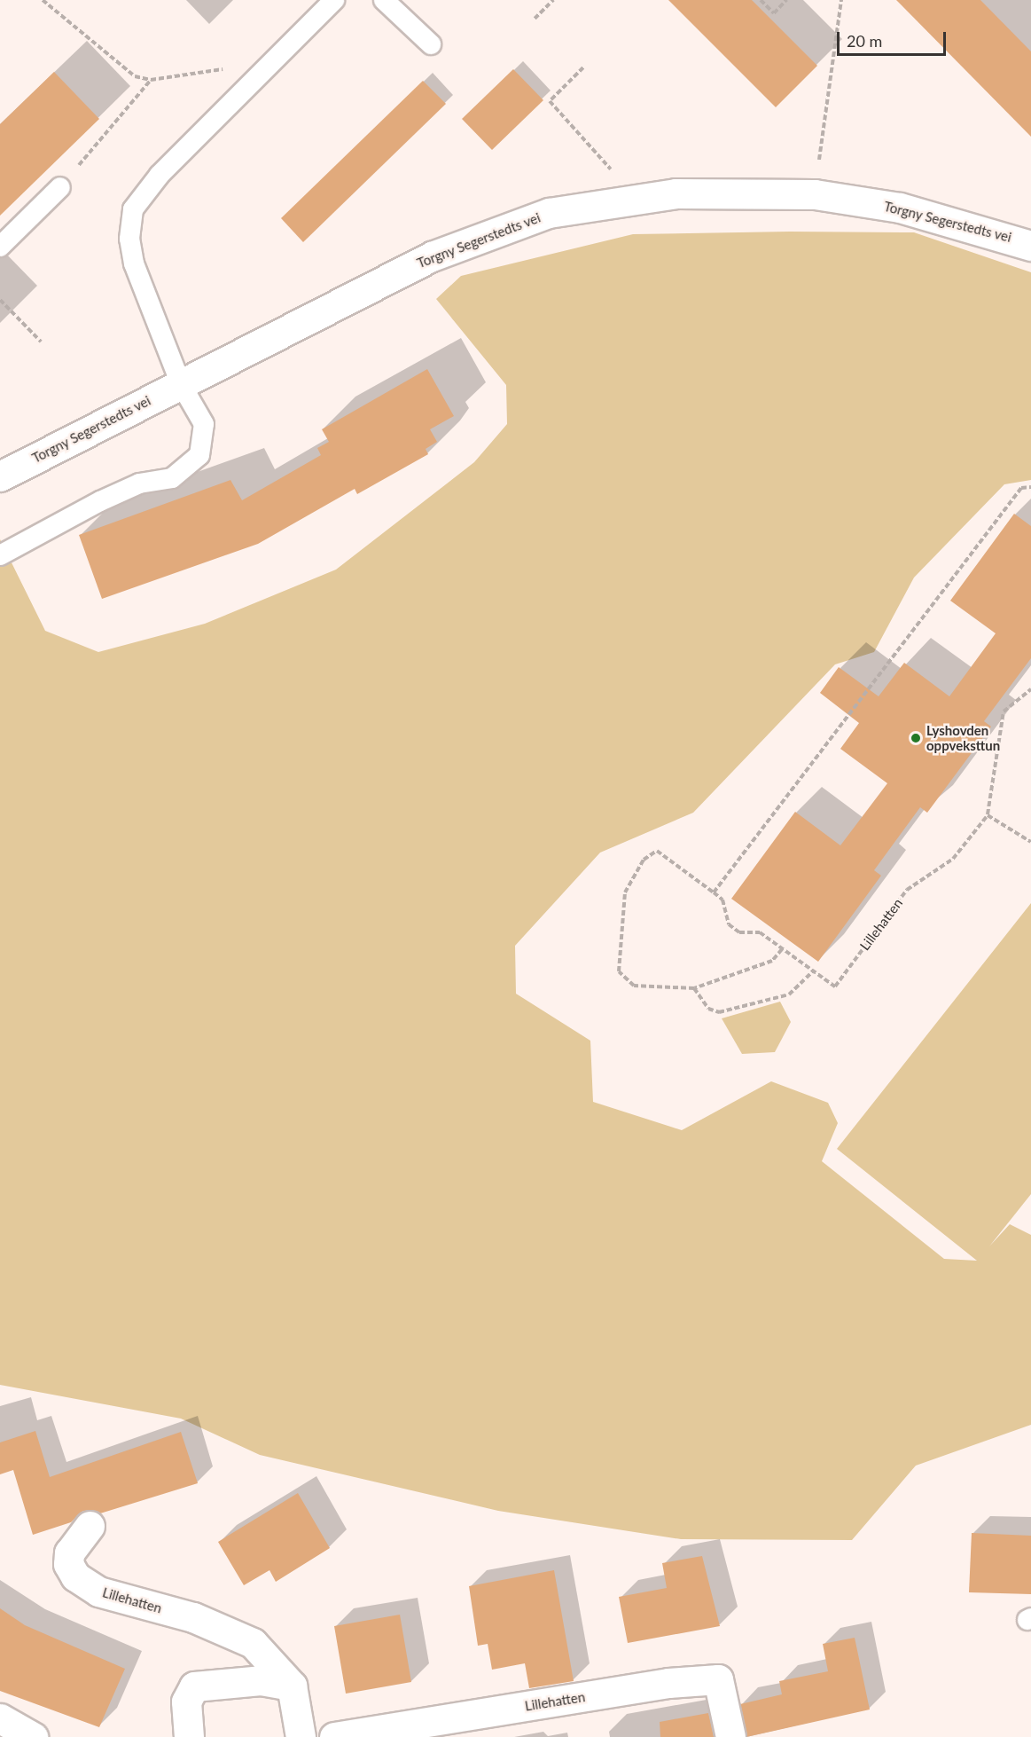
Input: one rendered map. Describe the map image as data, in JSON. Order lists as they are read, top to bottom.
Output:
{
  "streets": {
    "main road": ["Torgny Segerstedts vei", "Lillehatten"]
  },
  "places": ["Lyshovden oppveksttun"],
  "scale_bar": "20 m"
}
